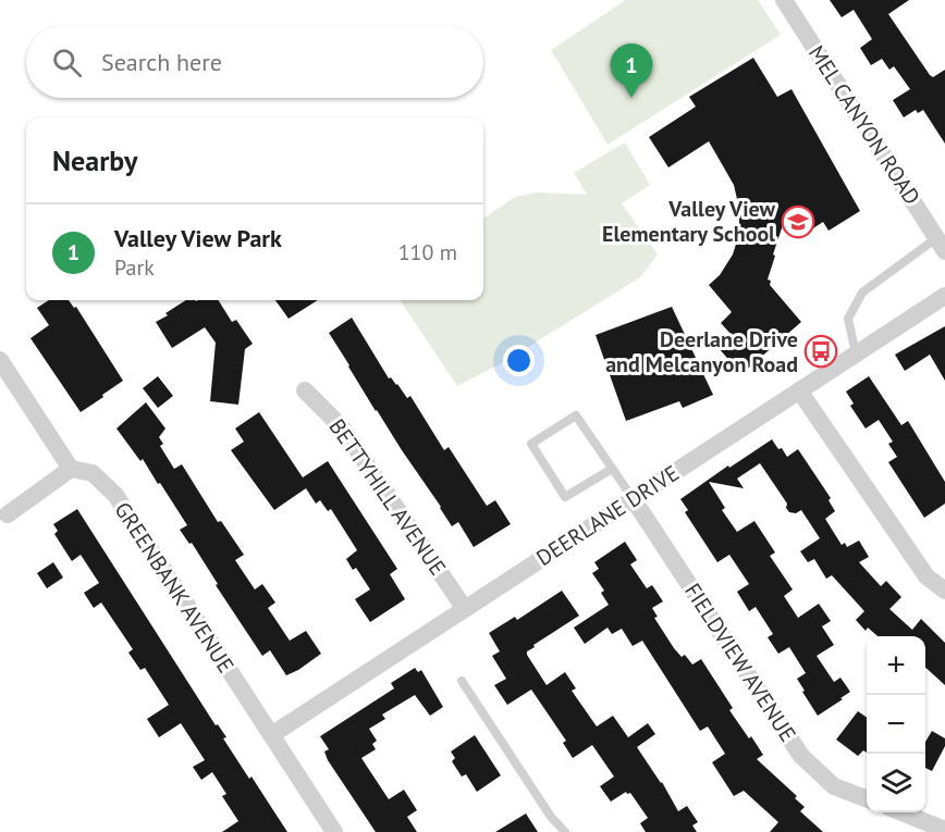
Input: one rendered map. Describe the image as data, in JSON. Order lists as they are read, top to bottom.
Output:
{
  "streets": {
    "street": [
      "MEL CANYON ROAD",
      "BETTYHILL AVENUE",
      "DEERLANE DRIVE",
      "GREENBANK AVENUE",
      "FIELDVIEW AVENUE"
    ]
  },
  "crossings": [
    ["BETTYHILL AVENUE", "DEERLANE DRIVE"],
    ["DEERLANE DRIVE", "GREENBANK AVENUE"],
    ["DEERLANE DRIVE", "FIELDVIEW AVENUE"]
  ],
  "places": {
    "school or university": ["Valley View Elementary School"],
    "bus stop": ["Deerlane Drive and Melcanyon Road"]
  },
  "page": {
    "search": "Search here",
    "pins": "1",
    "heading": "Nearby",
    "list": [
      {
        "mark": "1",
        "name": "Valley View Park",
        "note": "Park",
        "value": "110 m"
      }
    ],
    "map_buttons": ["+", "−"]
  }
}
